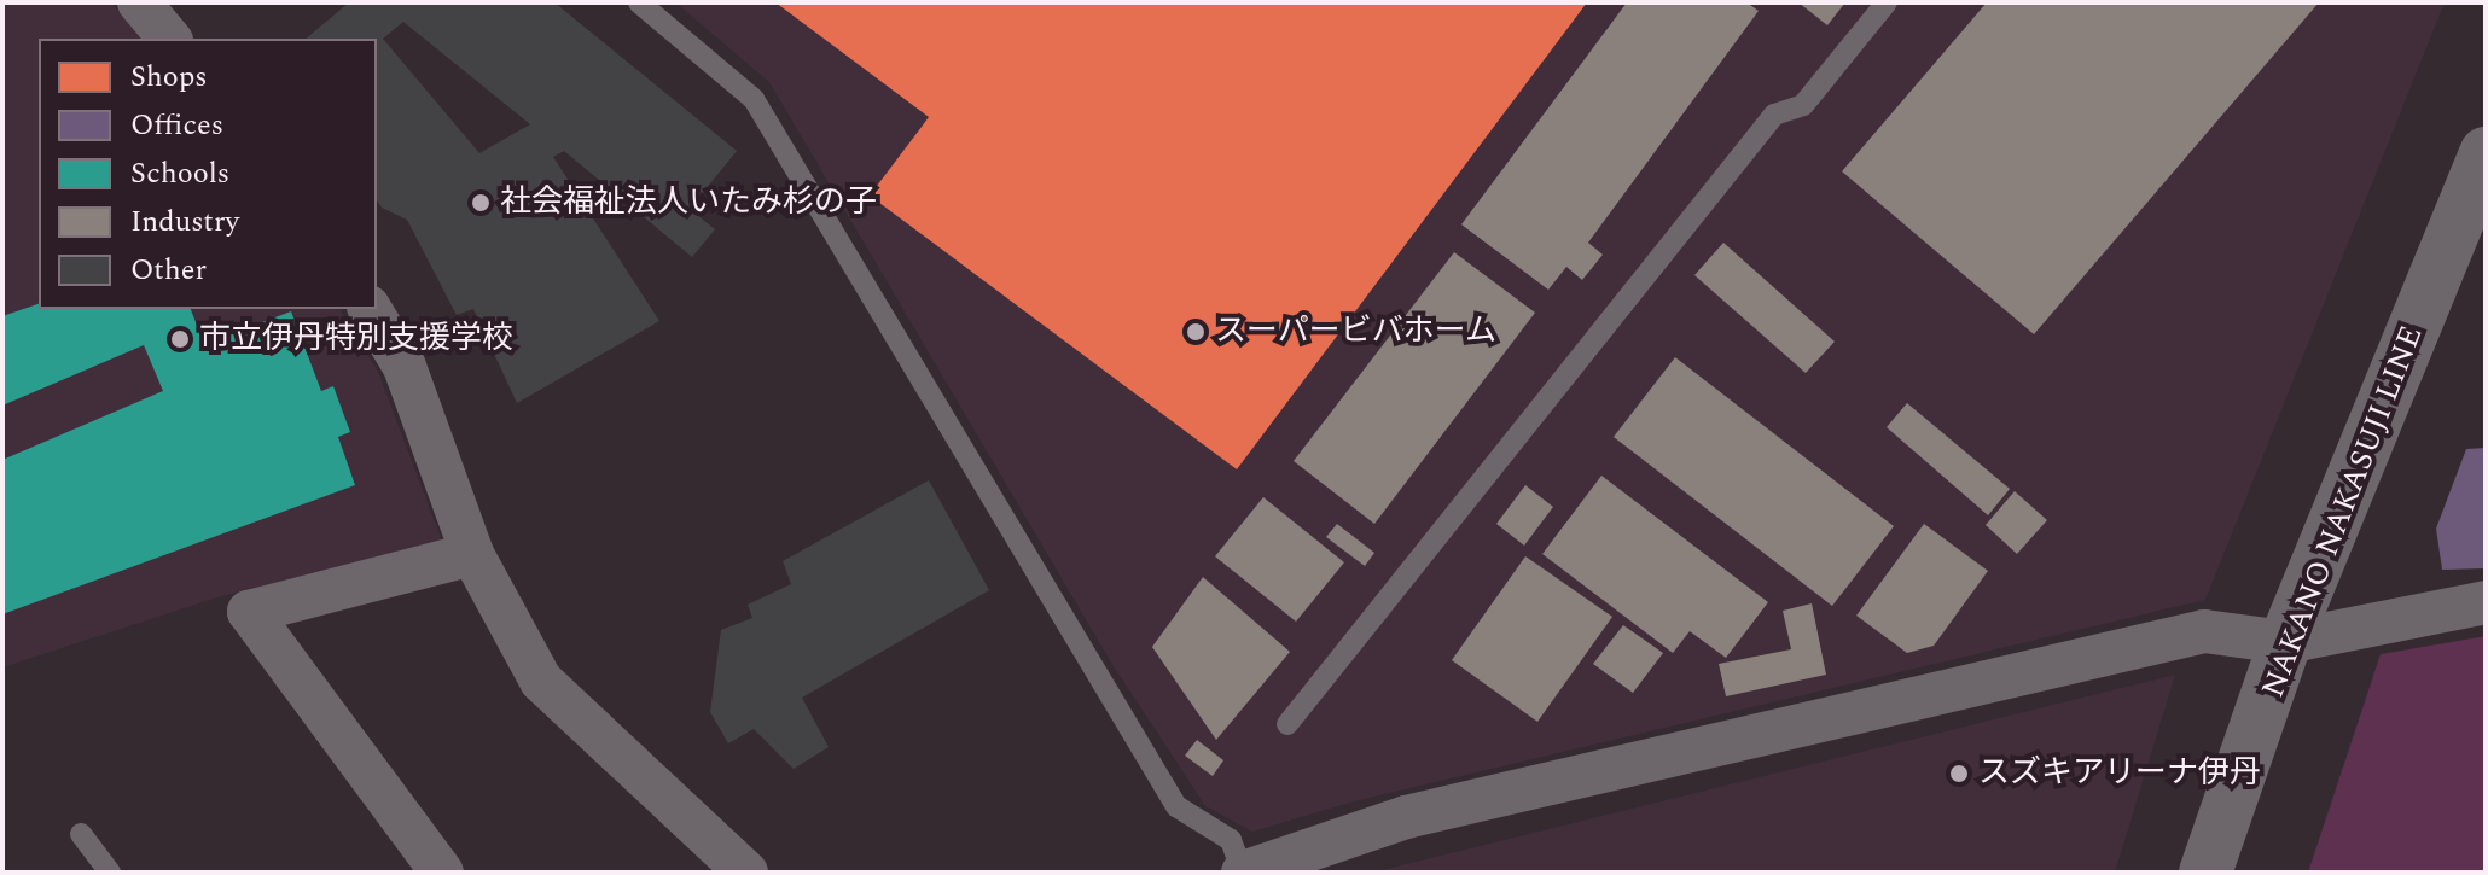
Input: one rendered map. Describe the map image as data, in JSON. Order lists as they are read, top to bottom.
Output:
{
  "streets": {
    "main road": ["NAKANO NAKASUJI LINE"]
  },
  "places": [
    "社会福祉法人いたみ杉の子",
    "スーパービバホーム",
    "市立伊丹特別支援学校",
    "スズキアリーナ伊丹"
  ],
  "legend": [
    "Shops",
    "Offices",
    "Schools",
    "Industry",
    "Other"
  ]
}
